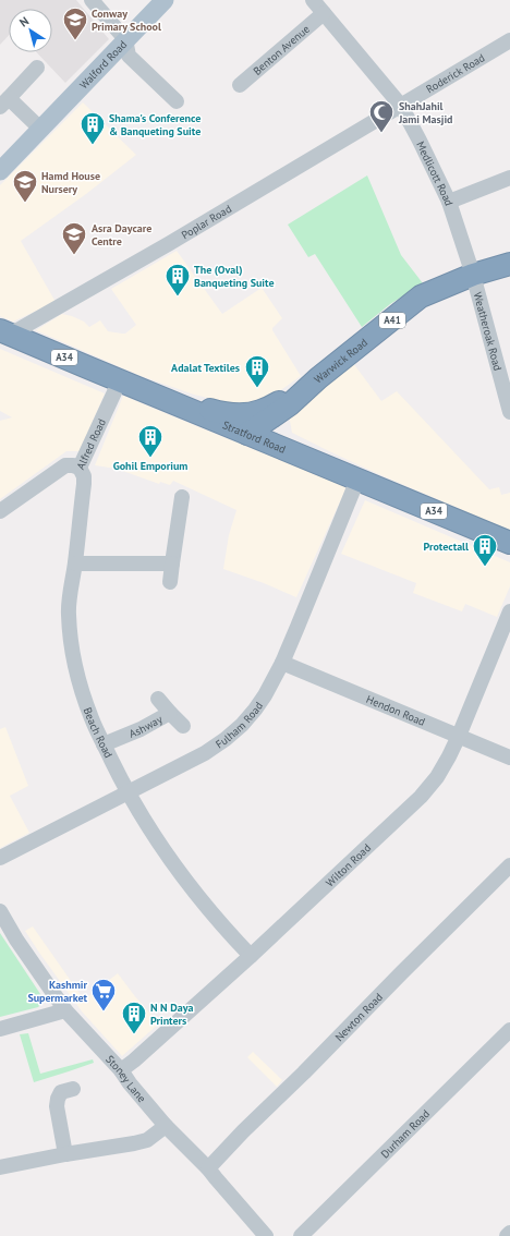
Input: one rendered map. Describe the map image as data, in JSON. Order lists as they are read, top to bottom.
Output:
{
  "streets": {
    "highway": [
      "A41",
      "A34",
      "Warwick Road",
      "Stratford Road"
    ],
    "main road": ["Walford Road"],
    "street": [
      "Benton Avenue",
      "Roderick Road",
      "Medlicott Road",
      "Poplar Road",
      "Weatheroak Road",
      "Alfred Road",
      "Hendon Road",
      "Fulham Road",
      "Ashway",
      "Beach Road",
      "Wilton Road",
      "Newton Road",
      "Stoney Lane",
      "Durham Road"
    ]
  },
  "crossings": [
    ["Benton Avenue", "Medlicott Road"],
    ["Roderick Road", "Medlicott Road"],
    ["Roderick Road", "Poplar Road"],
    ["Medlicott Road", "Poplar Road"],
    ["Medlicott Road", "Weatheroak Road"],
    ["Medlicott Road", "Warwick Road"],
    ["Poplar Road", "Stratford Road"],
    ["Weatheroak Road", "Warwick Road"],
    ["Warwick Road", "Stratford Road"],
    ["Stratford Road", "Alfred Road"],
    ["Stratford Road", "Fulham Road"],
    ["Alfred Road", "Beach Road"],
    ["Hendon Road", "Fulham Road"],
    ["Hendon Road", "Wilton Road"],
    ["Fulham Road", "Beach Road"],
    ["Ashway", "Beach Road"],
    ["Beach Road", "Wilton Road"],
    ["Wilton Road", "Stoney Lane"],
    ["Newton Road", "Stoney Lane"]
  ],
  "places": {
    "school or university": ["Conway Primary School", "Hamd House Nursery", "Asra Daycare Centre"],
    "mosque": ["ShahJahil Jami Masjid"],
    "building": [
      "Shama's Conference & Banqueting Suite",
      "The (Oval) Banqueting Suite",
      "Adalat Textiles",
      "Gohil Emporium",
      "Protectall",
      "N N Daya Printers"
    ],
    "supermarket": ["Kashmir Supermarket"]
  },
  "north": "top left"
}
